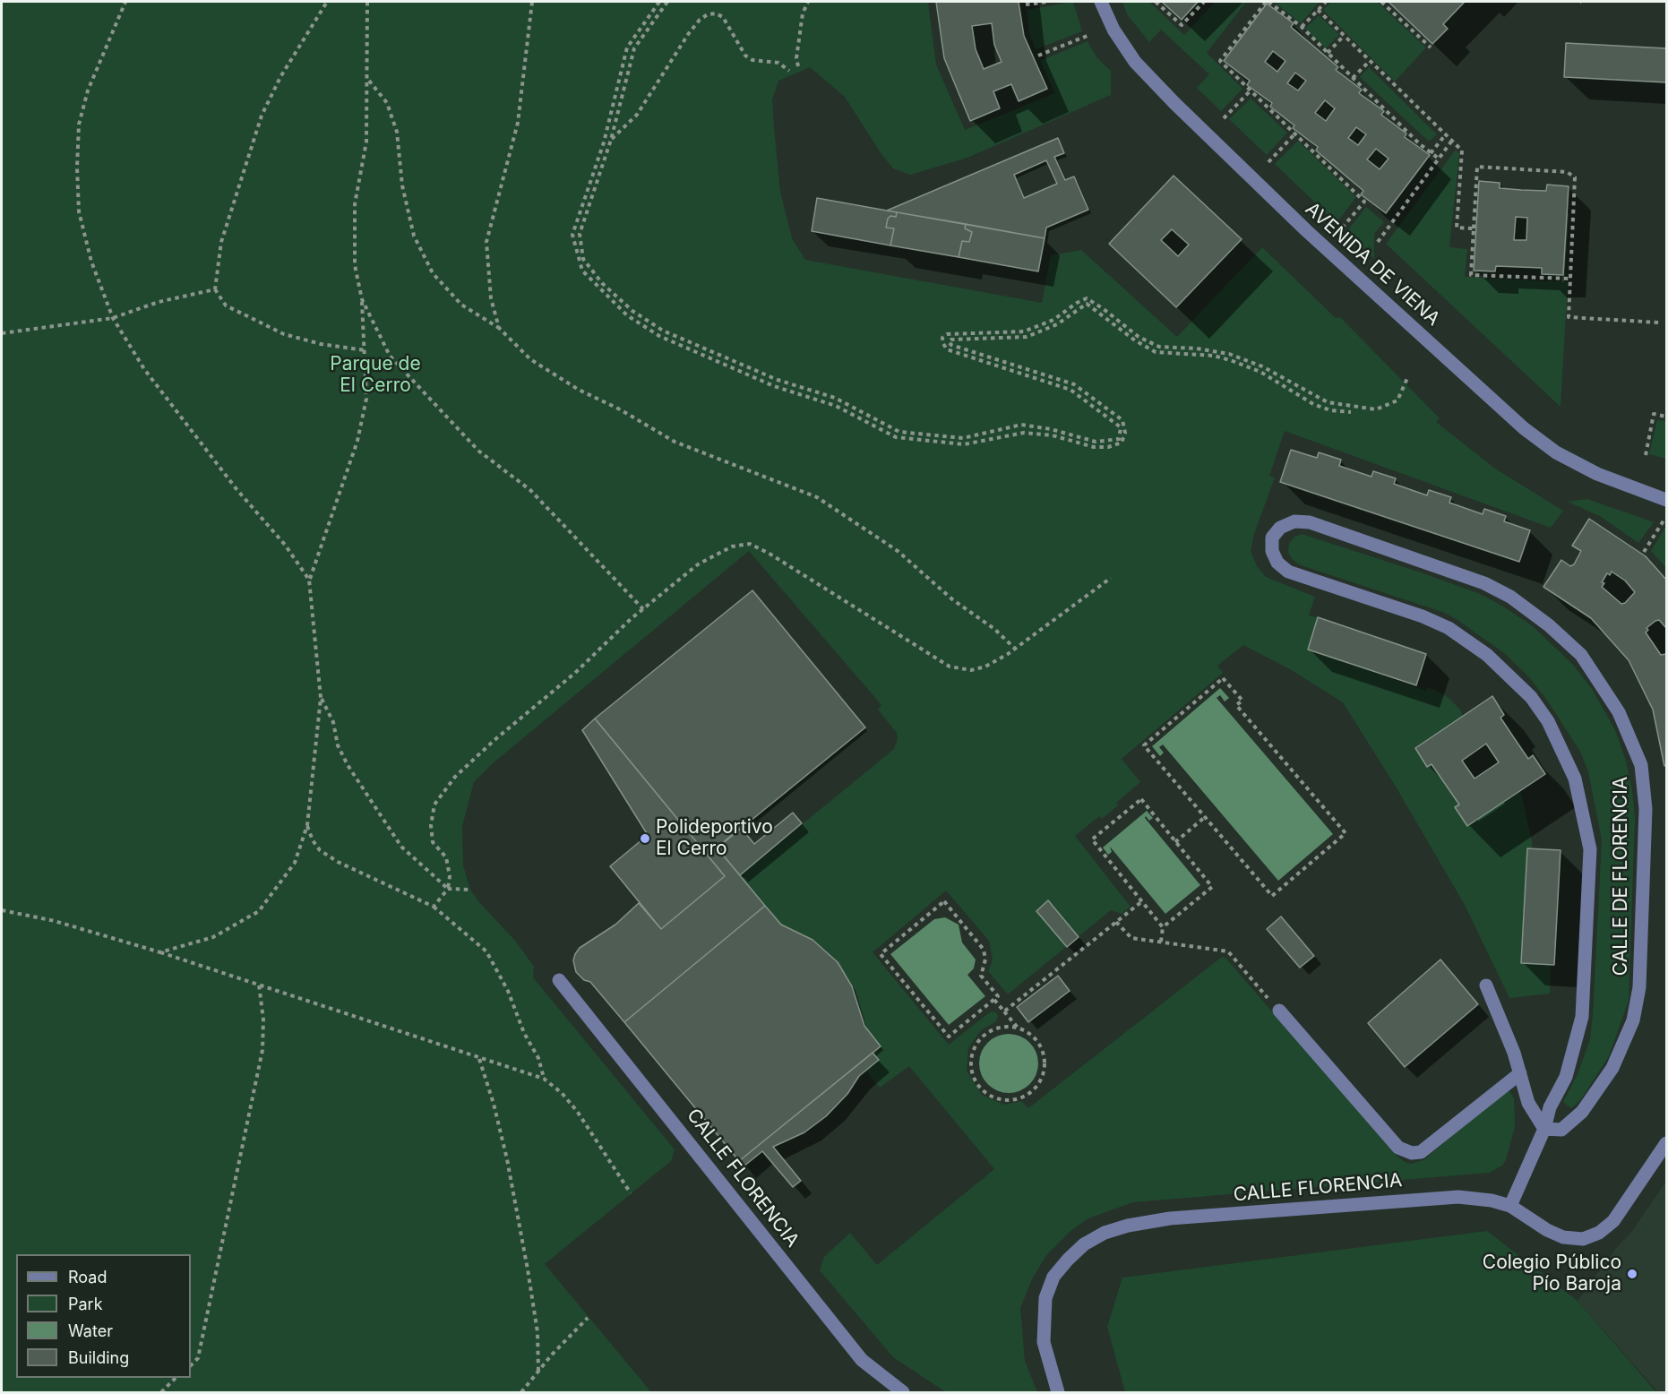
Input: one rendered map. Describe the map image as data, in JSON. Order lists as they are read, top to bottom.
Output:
{
  "streets": {
    "street": ["AVENIDA DE VIENA", "CALLE DE FLORENCIA", "CALLE FLORENCIA"]
  },
  "crossings": [
    ["CALLE DE FLORENCIA", "CALLE FLORENCIA"]
  ],
  "parks": ["Parque de El Cerro"],
  "places": ["Polideportivo El Cerro", "Colegio Público Pío Baroja"],
  "legend": [
    "Road",
    "Park",
    "Water",
    "Building"
  ]
}
